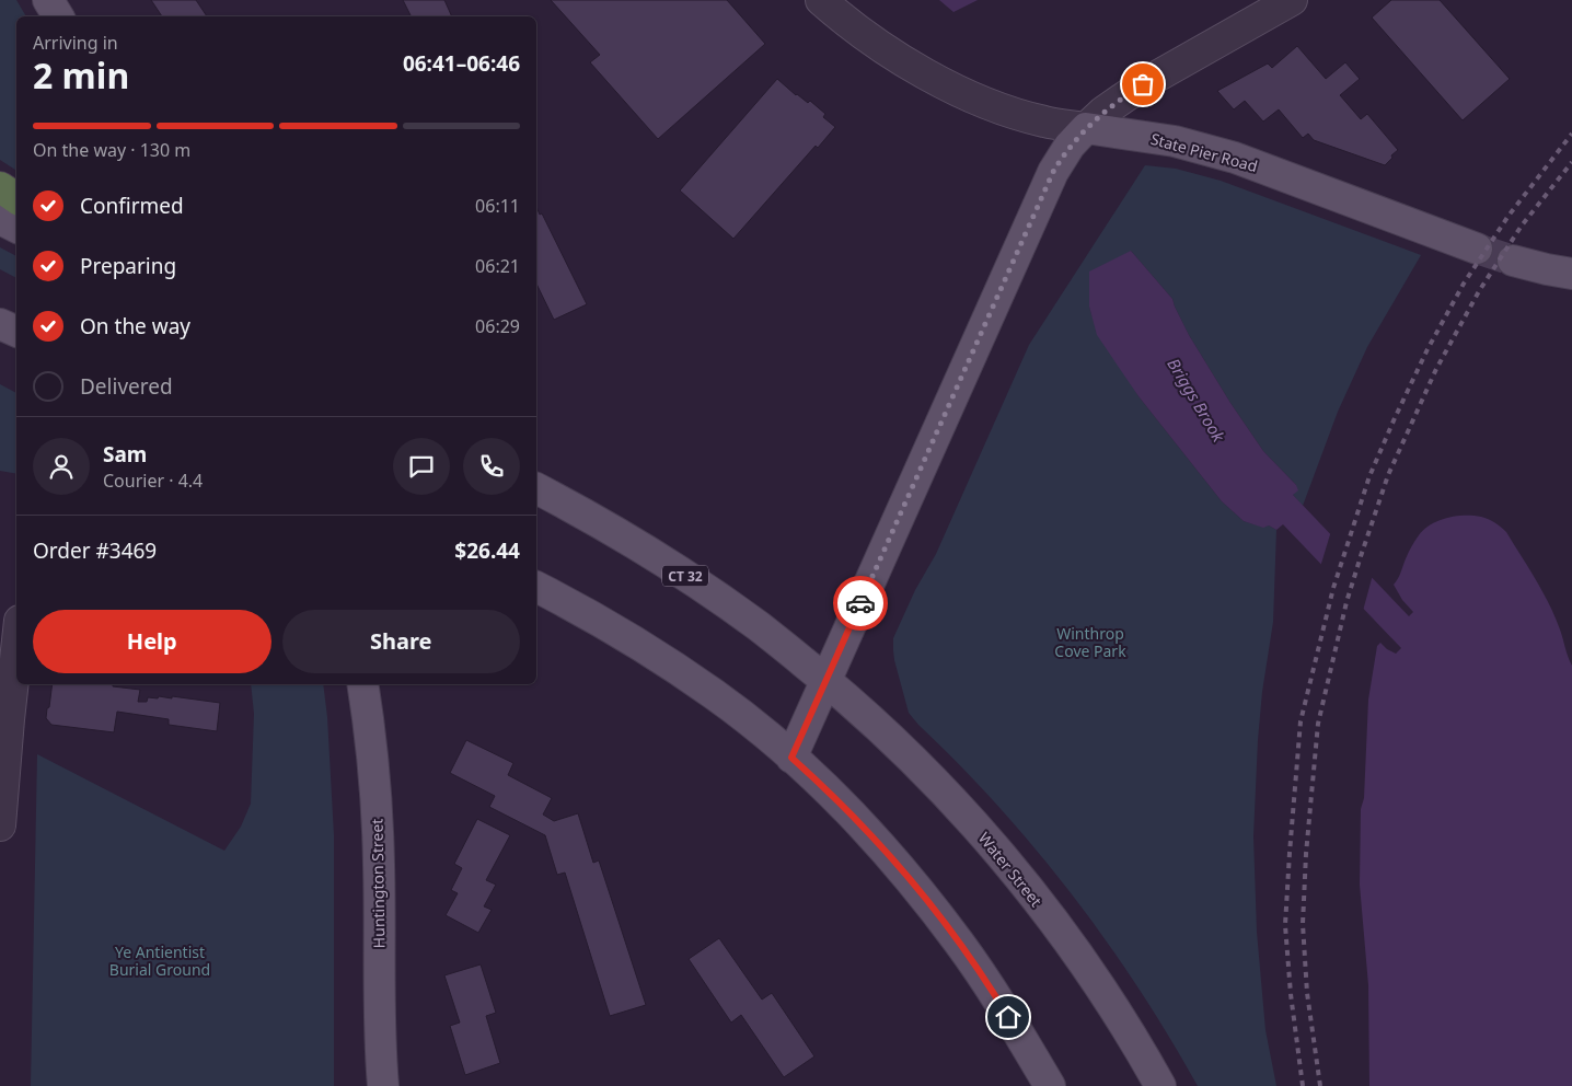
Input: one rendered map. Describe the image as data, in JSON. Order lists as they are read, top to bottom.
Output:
{
  "streets": {
    "main road": [
      "State Pier Road",
      "CT 32",
      "Water Street",
      "Huntington Street"
    ]
  },
  "crossings": [
    ["CT 32", "Water Street"]
  ],
  "water": ["Briggs Brook"],
  "parks": ["Winthrop Cove Park", "Ye Antientist Burial Ground"],
  "page": {
    "heading": ["2 min", "Arriving in", "06:41–06:46"],
    "panel": [
      "Sam",
      "Courier · 4.4",
      "Order #3469",
      "$26.44"
    ],
    "bar": "On the way · 130 m",
    "list": [
      ["Confirmed", "06:11"],
      ["Preparing", "06:21"],
      ["On the way", "06:29"],
      "Delivered"
    ],
    "buttons": ["Help", "Share"]
  }
}
